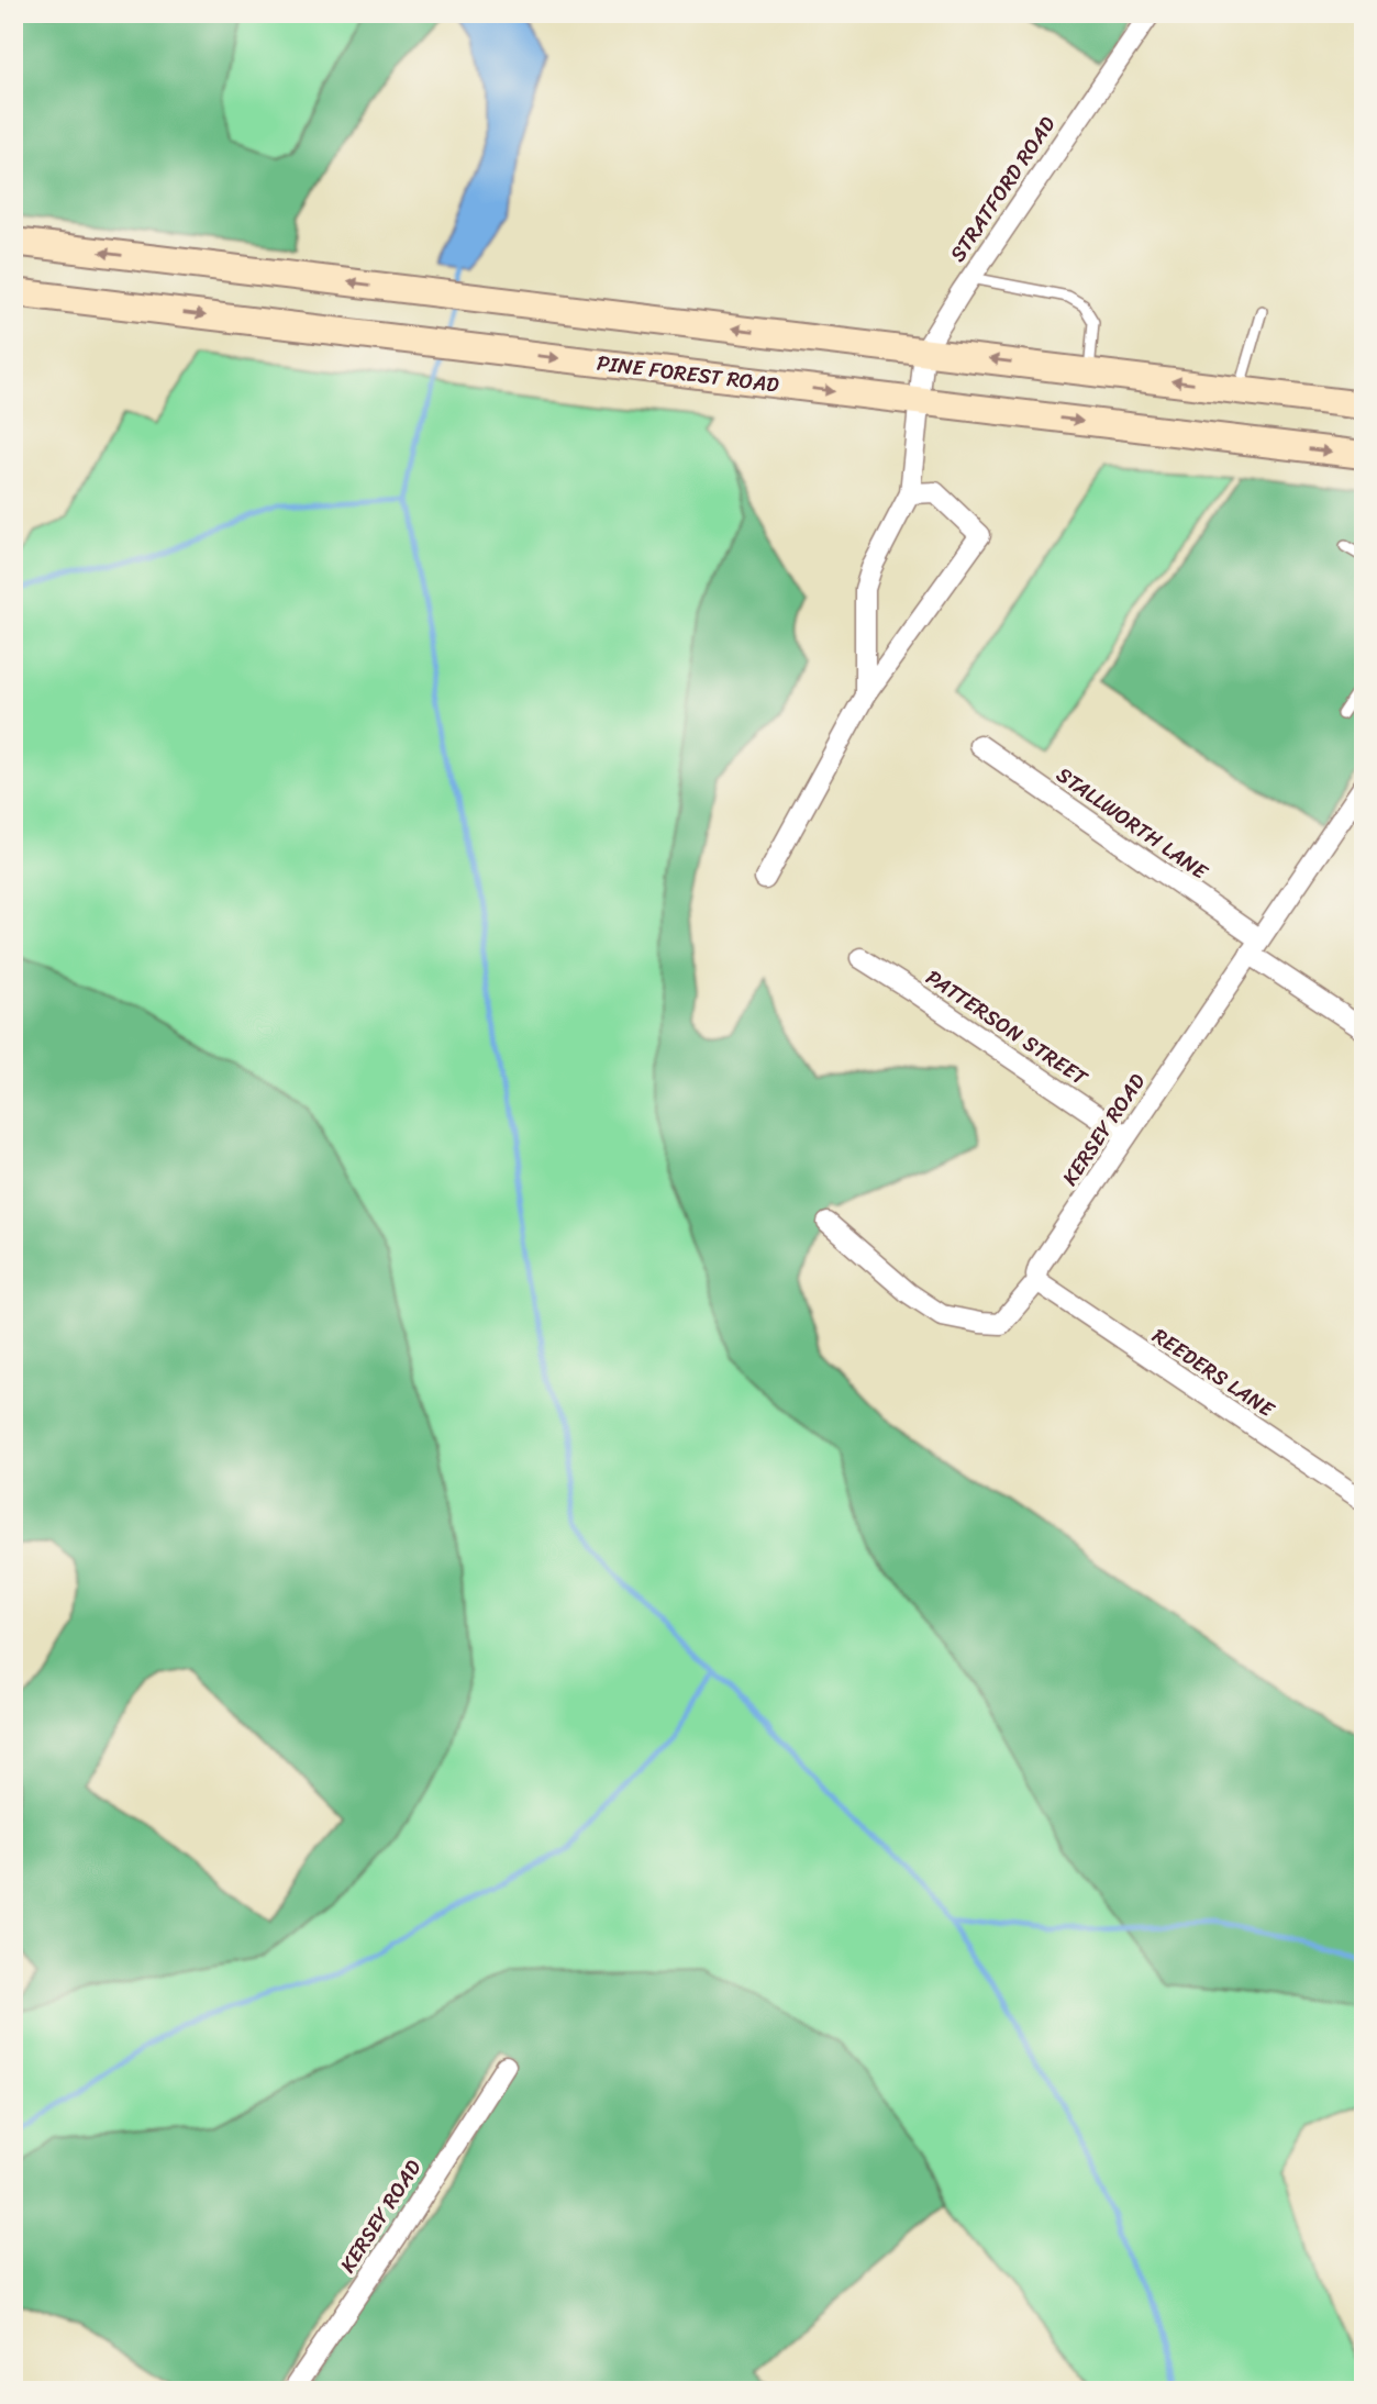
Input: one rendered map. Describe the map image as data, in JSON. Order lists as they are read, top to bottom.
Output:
{
  "streets": {
    "main road": ["PINE FOREST ROAD"],
    "street": [
      "STRATFORD ROAD",
      "STALLWORTH LANE",
      "PATTERSON STREET",
      "KERSEY ROAD",
      "REEDERS LANE"
    ]
  },
  "crossings": [
    ["STRATFORD ROAD", "PINE FOREST ROAD"],
    ["STALLWORTH LANE", "KERSEY ROAD"],
    ["PATTERSON STREET", "KERSEY ROAD"],
    ["KERSEY ROAD", "REEDERS LANE"]
  ]
}
